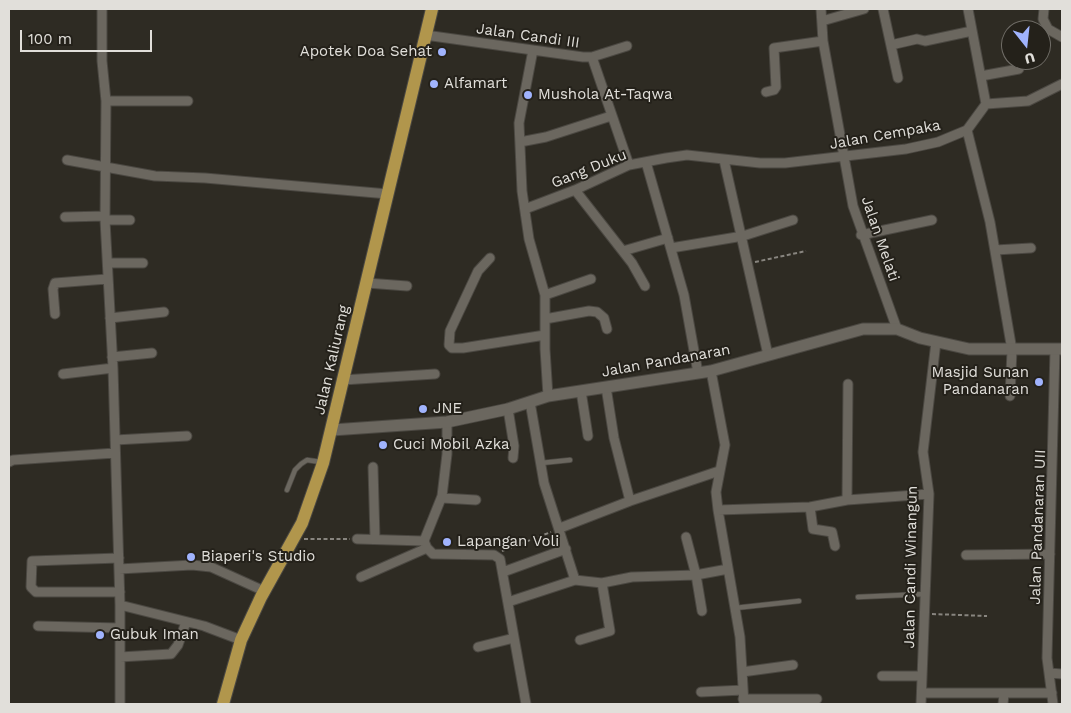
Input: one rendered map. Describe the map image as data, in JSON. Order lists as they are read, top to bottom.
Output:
{
  "streets": {
    "main road": ["Jalan Kaliurang", "Jalan Pandanaran"],
    "street": [
      "Jalan Candi III",
      "Jalan Cempaka",
      "Gang Duku",
      "Jalan Melati",
      "Jalan Pandanaran UII",
      "Jalan Candi Winangun"
    ]
  },
  "crossings": [
    ["Jalan Candi III", "Jalan Kaliurang"],
    ["Jalan Cempaka", "Gang Duku"],
    ["Jalan Cempaka", "Jalan Melati"],
    ["Jalan Melati", "Jalan Pandanaran"],
    ["Jalan Kaliurang", "Jalan Pandanaran"],
    ["Jalan Pandanaran", "Jalan Pandanaran UII"],
    ["Jalan Pandanaran", "Jalan Candi Winangun"]
  ],
  "places": [
    "Apotek Doa Sehat",
    "Alfamart",
    "Mushola At-Taqwa",
    "Masjid Sunan Pandanaran",
    "JNE",
    "Cuci Mobil Azka",
    "Lapangan Voli",
    "Biaperi's Studio",
    "Gubuk Iman"
  ],
  "scale_bar": "100 m",
  "north": "bottom"
}
